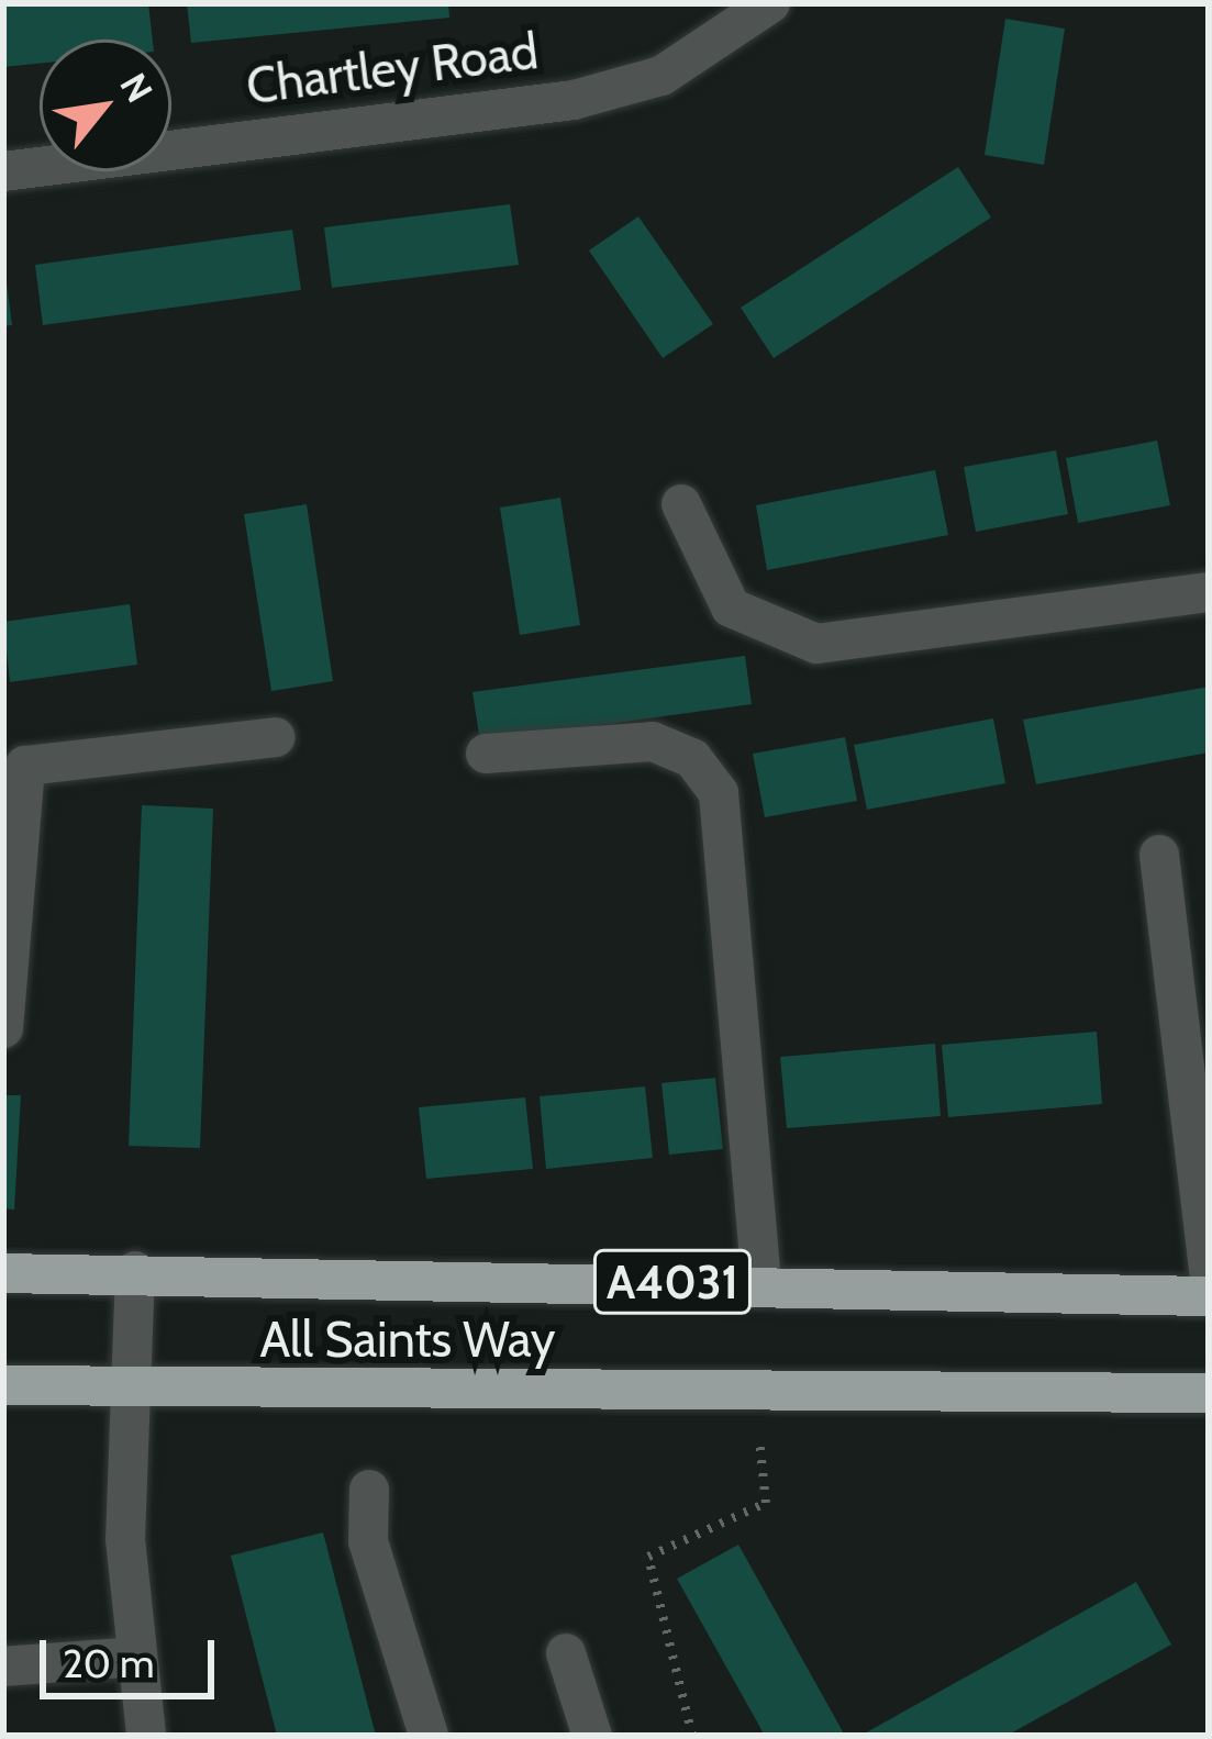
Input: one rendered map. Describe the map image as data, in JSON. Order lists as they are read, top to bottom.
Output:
{
  "streets": {
    "highway": ["A4031", "All Saints Way"],
    "street": ["Chartley Road"]
  },
  "scale_bar": "20 m",
  "north": "top right"
}
